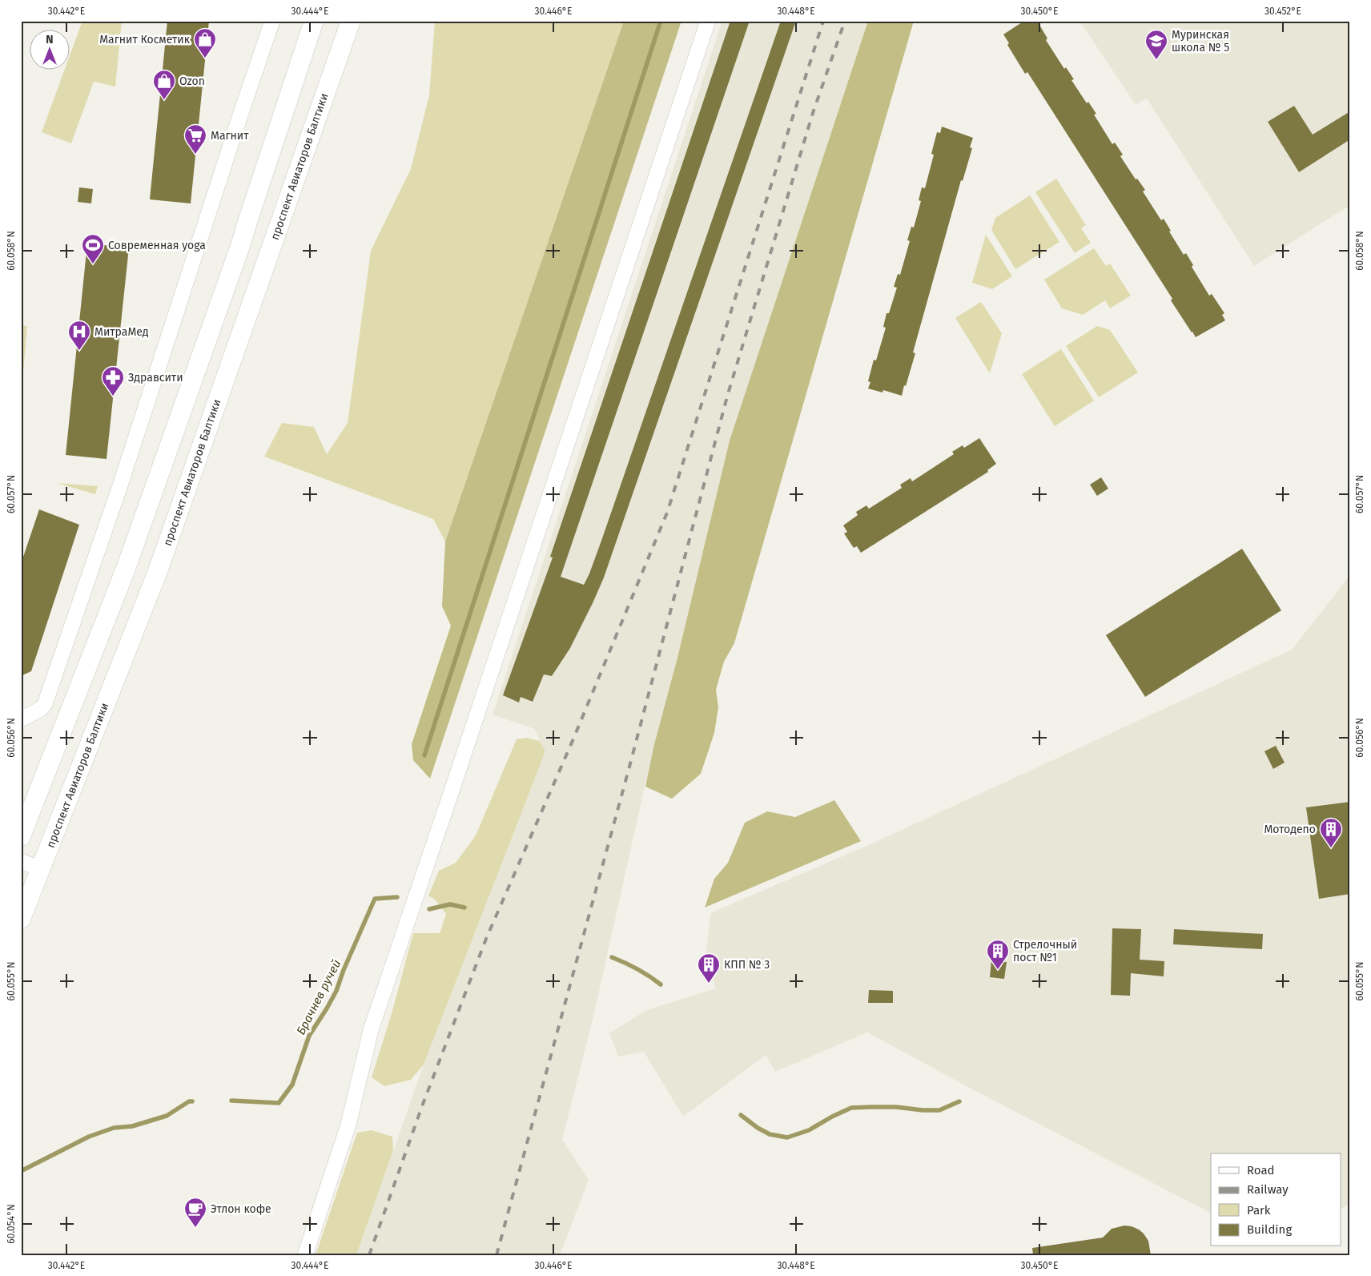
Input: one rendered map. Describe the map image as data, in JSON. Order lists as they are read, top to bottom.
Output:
{
  "streets": {
    "street": ["проспект Авиаторов Балтики"]
  },
  "water": ["Брачнев ручей"],
  "places": {
    "shop": ["Магнит Косметик", "Ozon"],
    "school or university": ["Муринская школа № 5"],
    "supermarket": ["Магнит"],
    "sports": ["Современная yoga"],
    "hospital": ["МитраМед"],
    "pharmacy": ["Здравсити"],
    "building": ["Мотодепо", "Стрелочный пост №1", "КПП № 3"],
    "cafe": ["Этлон кофе"]
  },
  "legend": [
    "Road",
    "Railway",
    "Park",
    "Building"
  ],
  "north": "top",
  "coordinates": [
    "30.442°E",
    "30.444°E",
    "30.446°E",
    "30.448°E",
    "30.450°E",
    "30.452°E",
    "60.058°N",
    "60.057°N",
    "60.056°N",
    "60.055°N",
    "60.054°N"
  ]
}
